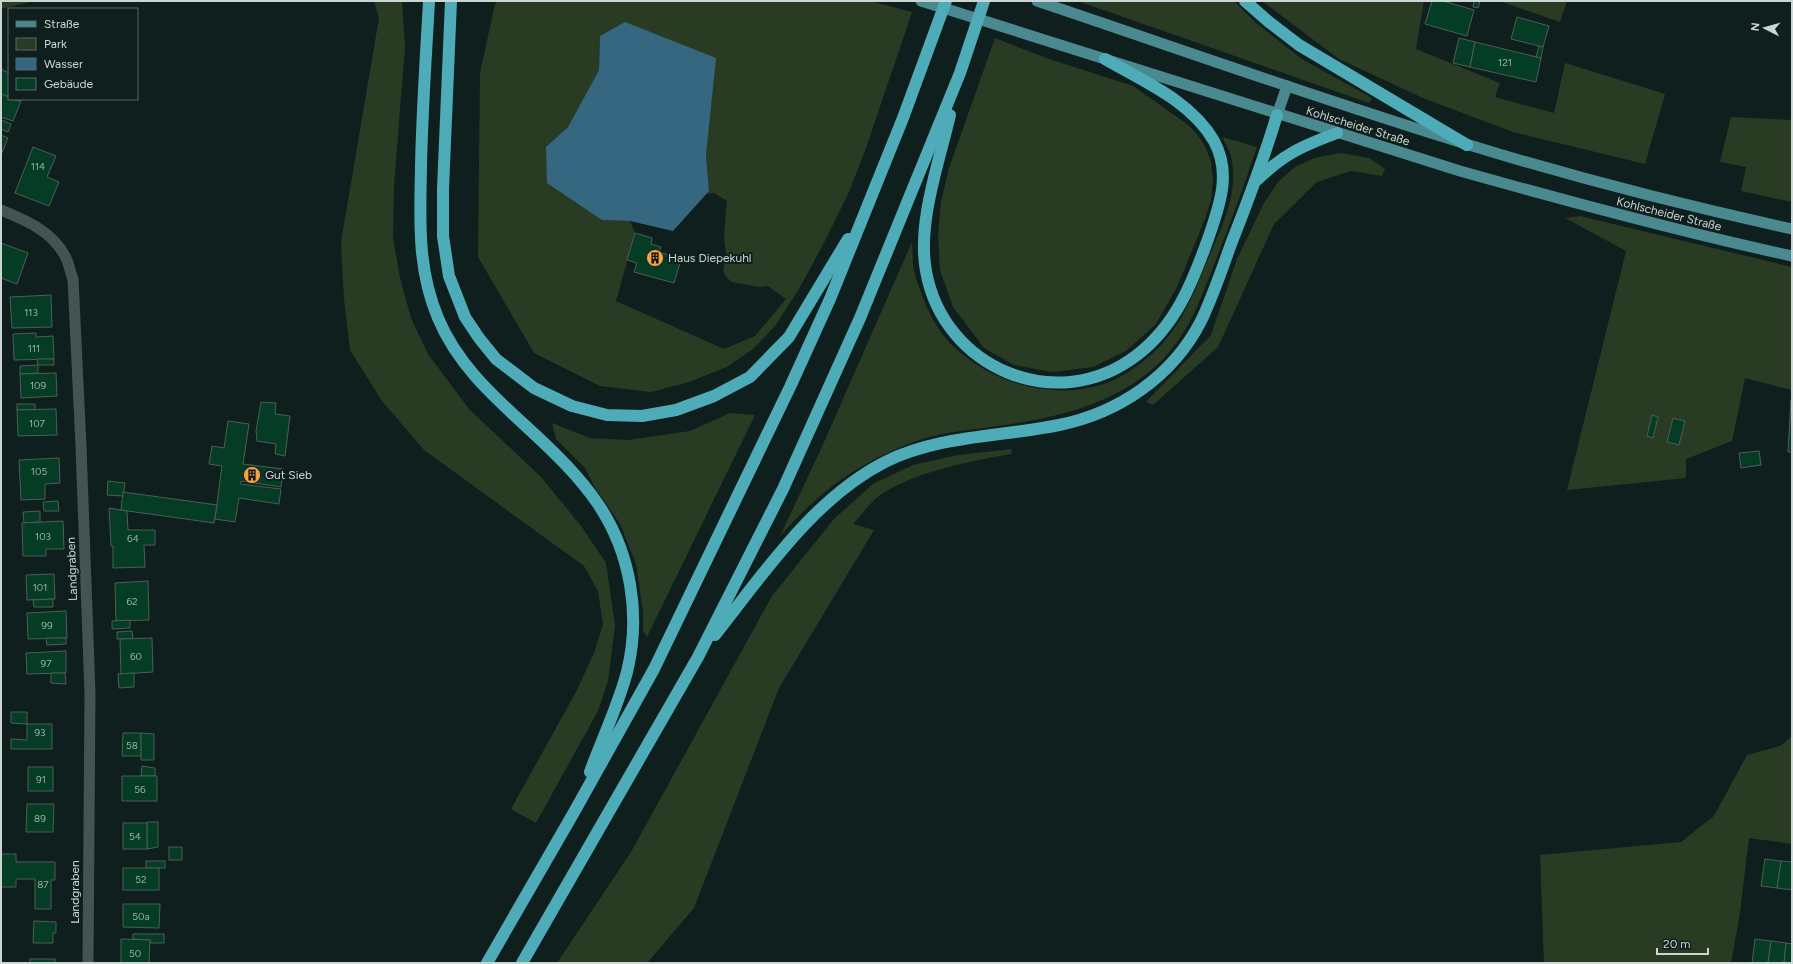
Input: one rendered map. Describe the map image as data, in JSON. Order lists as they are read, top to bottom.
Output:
{
  "streets": {
    "main road": ["Kohlscheider Straße"],
    "street": ["Landgraben"]
  },
  "places": {
    "building": ["Haus Diepekuhl", "Gut Sieb"]
  },
  "house_numbers": [
    "121",
    "114",
    "113",
    "111",
    "109",
    "107",
    "105",
    "103",
    "64",
    "101",
    "62",
    "99",
    "60",
    "97",
    "93",
    "58",
    "91",
    "56",
    "89",
    "54",
    "52",
    "87",
    "50a",
    "50"
  ],
  "legend": [
    "Straße",
    "Park",
    "Wasser",
    "Gebäude"
  ],
  "scale_bar": "20 m",
  "north": "left"
}
